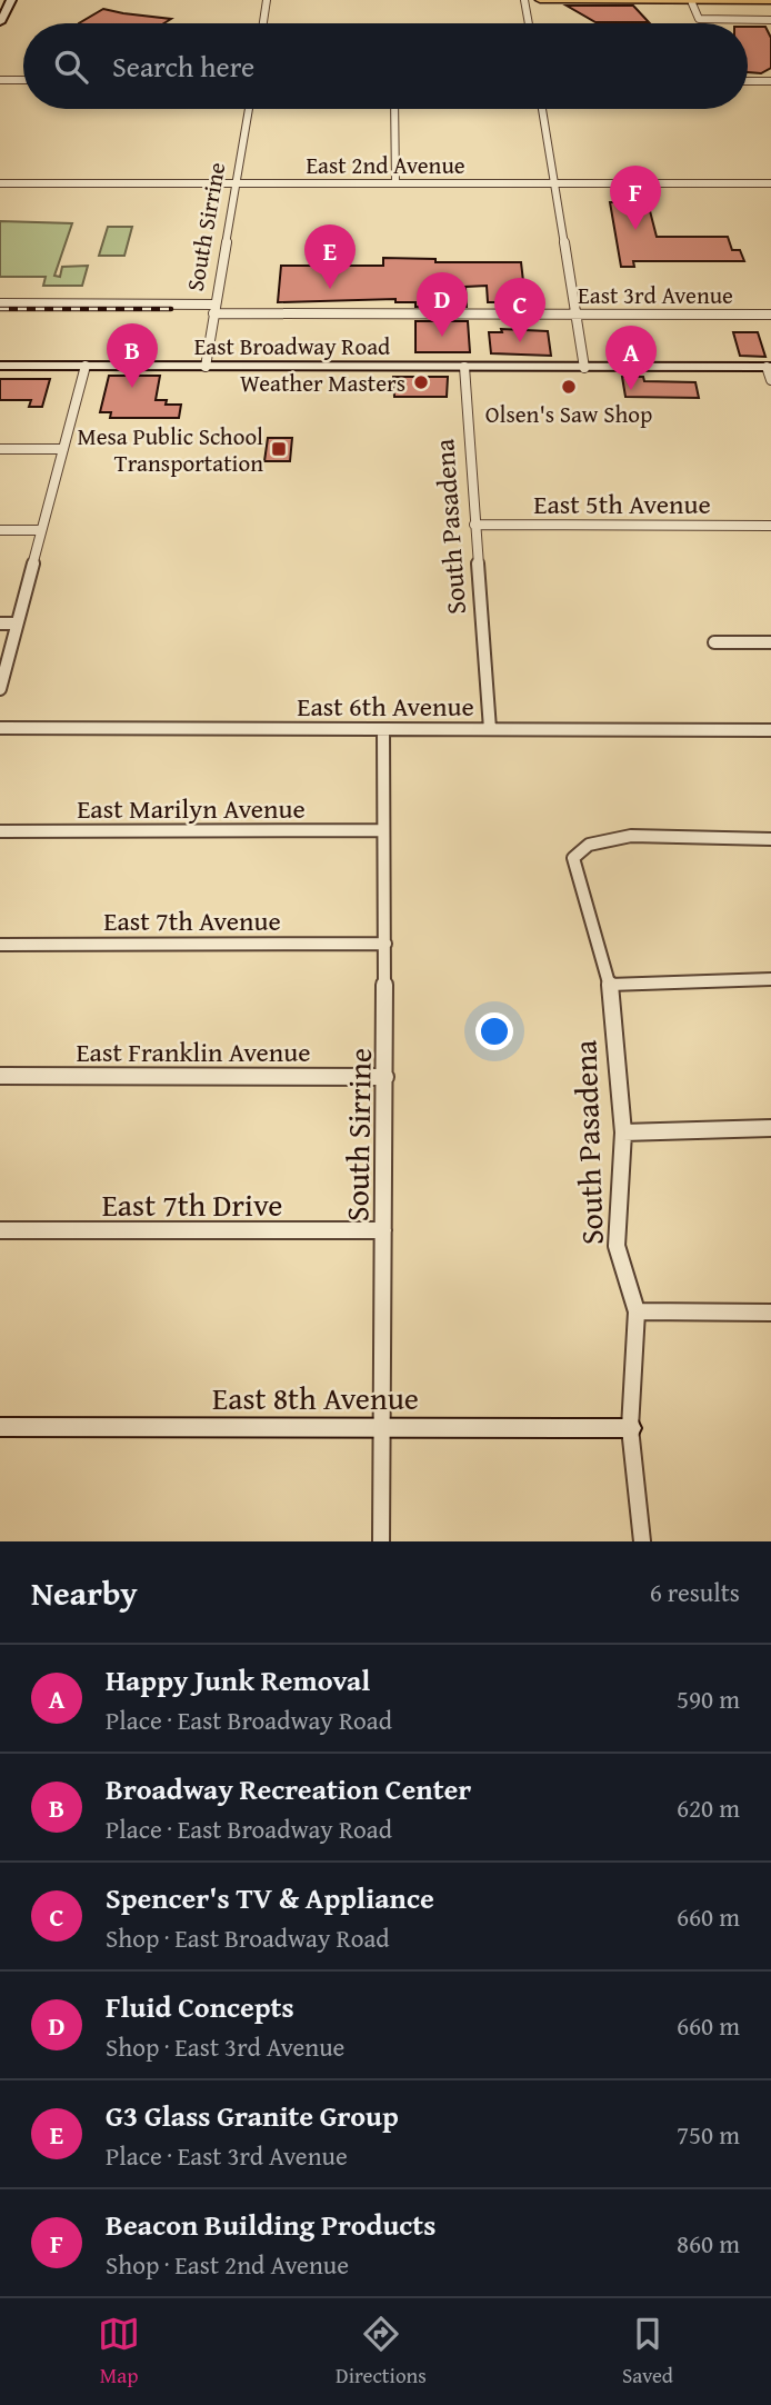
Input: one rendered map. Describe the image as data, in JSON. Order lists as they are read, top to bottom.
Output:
{
  "streets": {
    "main road": ["East Broadway Road", "East 8th Avenue"],
    "street": [
      "East 2nd Avenue",
      "South Sirrine",
      "East 3rd Avenue",
      "East 5th Avenue",
      "South Pasadena",
      "East 6th Avenue",
      "East Marilyn Avenue",
      "East 7th Avenue",
      "East Franklin Avenue",
      "East 7th Drive"
    ]
  },
  "crossings": [
    ["East 2nd Avenue", "South Sirrine"],
    ["South Sirrine", "East 3rd Avenue"],
    ["South Sirrine", "East Broadway Road"],
    ["South Sirrine", "East 6th Avenue"],
    ["South Sirrine", "East Marilyn Avenue"],
    ["South Sirrine", "East 7th Avenue"],
    ["South Sirrine", "East Franklin Avenue"],
    ["South Sirrine", "East 7th Drive"],
    ["South Sirrine", "East 8th Avenue"],
    ["East Broadway Road", "South Pasadena"],
    ["East 5th Avenue", "South Pasadena"],
    ["South Pasadena", "East 6th Avenue"],
    ["South Pasadena", "East 8th Avenue"]
  ],
  "places": {
    "other": ["Weather Masters", "Olsen's Saw Shop"],
    "transit": ["Mesa Public School Transportation"]
  },
  "page": {
    "search": "Search here",
    "pins": [
      "F",
      "E",
      "D",
      "C",
      "B",
      "A"
    ],
    "heading": ["Nearby", "6 results"],
    "list": [
      {
        "mark": "A",
        "name": "Happy Junk Removal",
        "note": "Place · East Broadway Road",
        "value": "590 m"
      },
      {
        "mark": "B",
        "name": "Broadway Recreation Center",
        "note": "Place · East Broadway Road",
        "value": "620 m"
      },
      {
        "mark": "C",
        "name": "Spencer's TV & Appliance",
        "note": "Shop · East Broadway Road",
        "value": "660 m"
      },
      {
        "mark": "D",
        "name": "Fluid Concepts",
        "note": "Shop · East 3rd Avenue",
        "value": "660 m"
      },
      {
        "mark": "E",
        "name": "G3 Glass Granite Group",
        "note": "Place · East 3rd Avenue",
        "value": "750 m"
      },
      {
        "mark": "F",
        "name": "Beacon Building Products",
        "note": "Shop · East 2nd Avenue",
        "value": "860 m"
      }
    ],
    "nav": ["Map", "Directions", "Saved"]
  }
}
